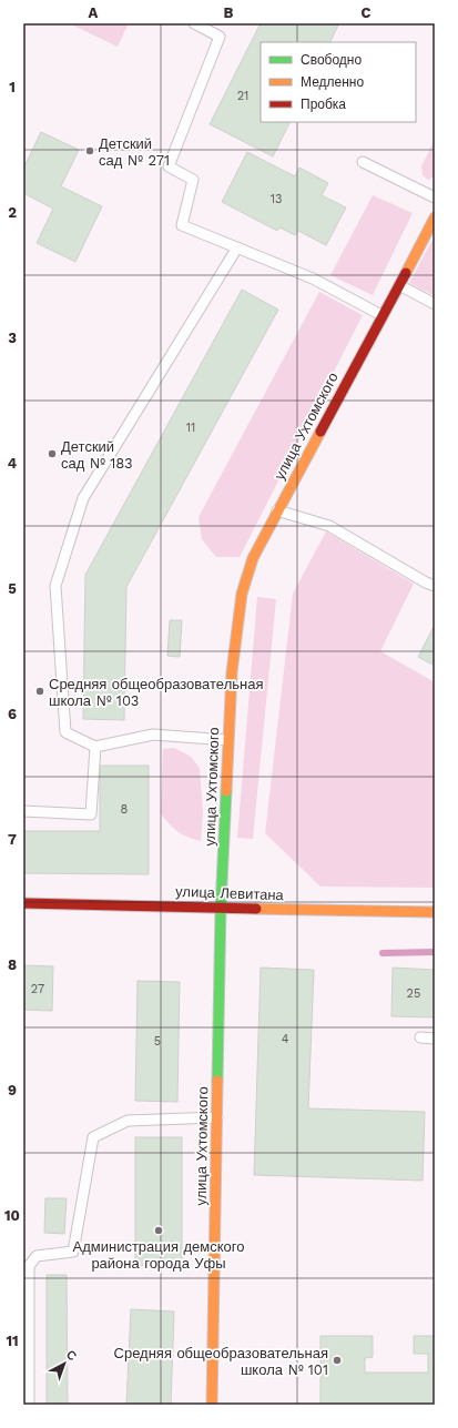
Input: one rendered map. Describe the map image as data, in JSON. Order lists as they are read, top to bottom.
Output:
{
  "streets": {
    "street": ["улица Ухтомского", "улица Левитана"]
  },
  "crossings": [
    ["улица Ухтомского", "улица Левитана"]
  ],
  "places": [
    "Детский сад № 271",
    "Детский сад № 183",
    "Средняя общеобразовательная школа № 103",
    "Администрация демского района города Уфы",
    "Средняя общеобразовательная школа № 101"
  ],
  "house_numbers": [
    "21",
    "13",
    "11",
    "8",
    "27",
    "25",
    "4",
    "5"
  ],
  "legend": ["Свободно", "Медленно", "Пробка"],
  "north": "top right",
  "grid": {
    "columns": ["A", "B", "C"],
    "rows": [
      "1",
      "2",
      "3",
      "4",
      "5",
      "6",
      "7",
      "8",
      "9",
      "10",
      "11"
    ]
  }
}
